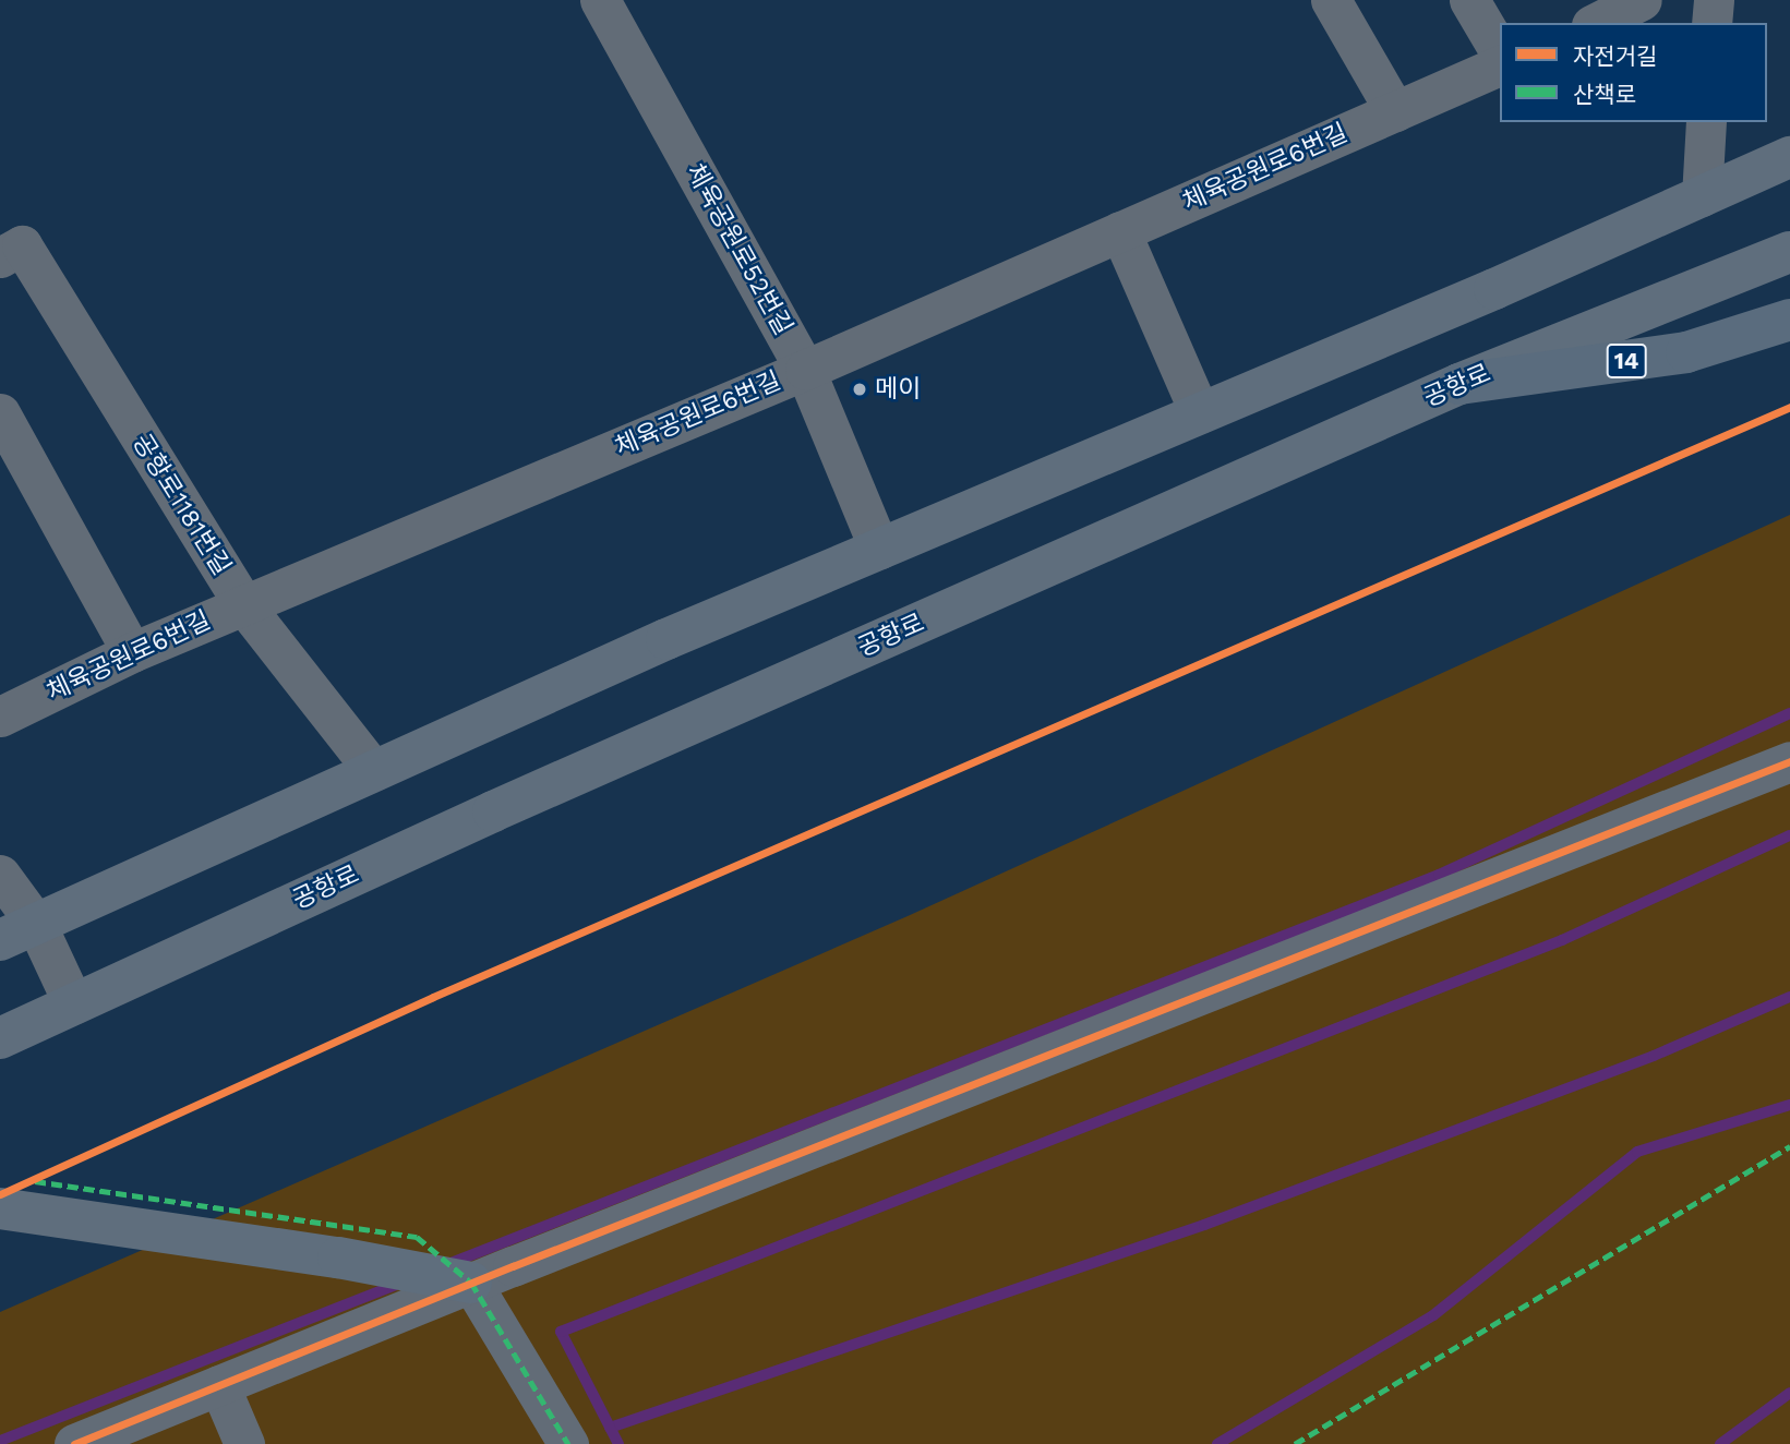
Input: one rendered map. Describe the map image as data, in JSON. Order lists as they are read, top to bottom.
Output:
{
  "streets": {
    "main road": ["14", "공항로"],
    "street": ["체육공원로6번길", "체육공원로52번길", "공항로1181번길"]
  },
  "crossings": [
    ["체육공원로6번길", "체육공원로52번길"],
    ["체육공원로6번길", "공항로1181번길"],
    ["14", "공항로"]
  ],
  "places": ["메이"],
  "legend": ["자전거길", "산책로"]
}
